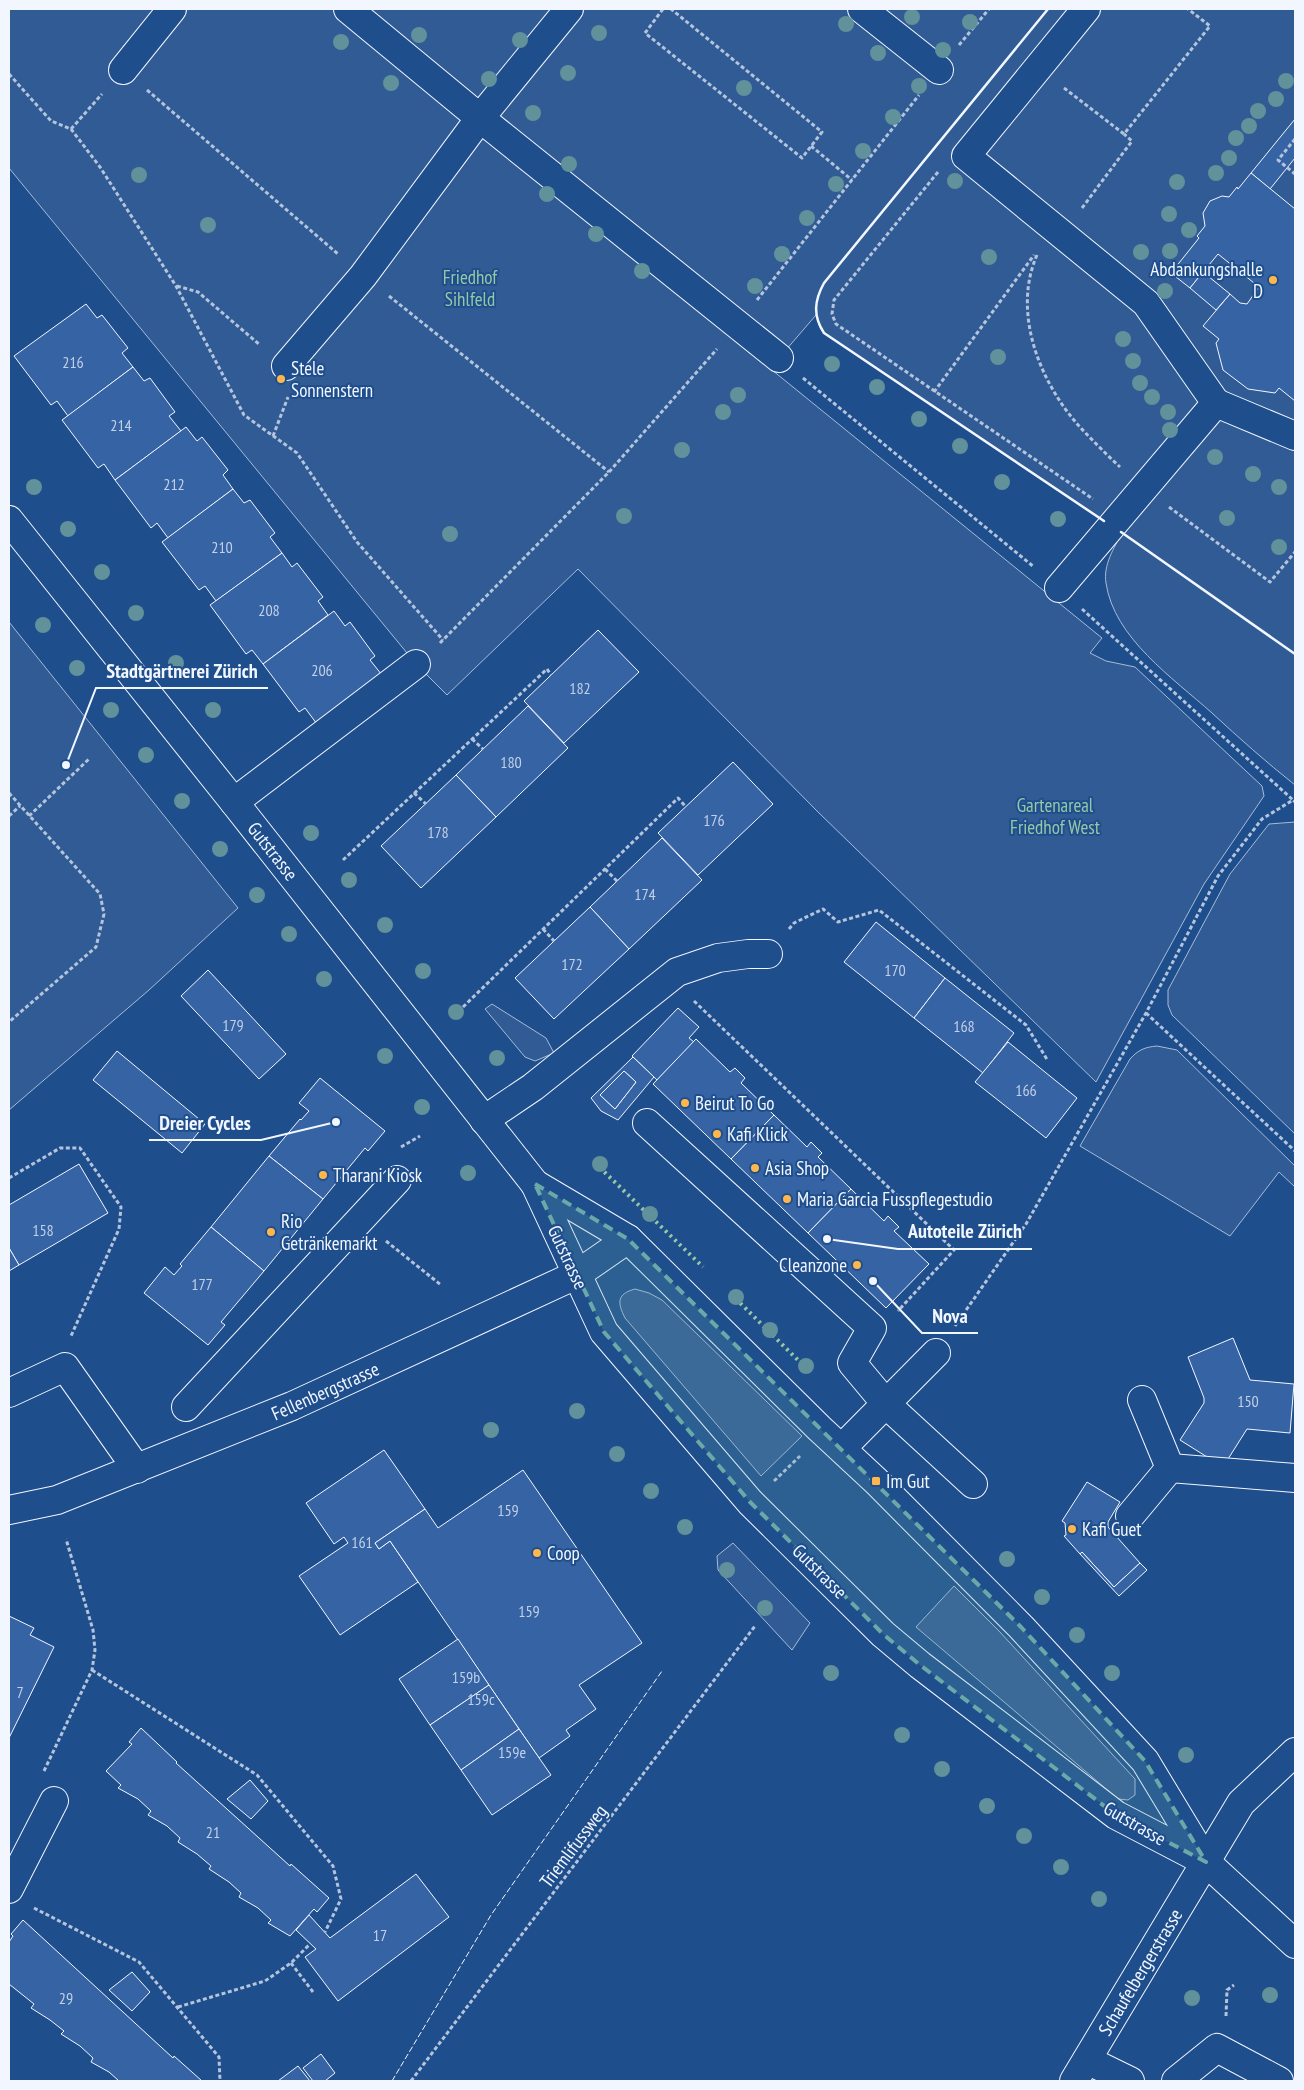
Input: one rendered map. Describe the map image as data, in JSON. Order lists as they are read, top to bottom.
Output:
{
  "streets": {
    "main road": ["Gutstrasse", "Fellenbergstrasse", "Schaufelbergerstrasse"],
    "path": ["Triemlifussweg"]
  },
  "crossings": [
    ["Gutstrasse", "Fellenbergstrasse"],
    ["Gutstrasse", "Schaufelbergerstrasse"]
  ],
  "parks": ["Friedhof Sihlfeld", "Gartenareal Friedhof West"],
  "places": {
    "other": [
      "Abdankungshalle D",
      "Stele Sonnenstern",
      "Stadtgärtnerei Zürich",
      "Beirut To Go",
      "Dreier Cycles",
      "Kafi Klick",
      "Asia Shop",
      "Tharani Kiosk",
      "Maria Garcia Fusspflegestudio",
      "Rio Getränkemarkt",
      "Autoteile Zürich",
      "Cleanzone",
      "Nova",
      "Kafi Guet",
      "Coop"
    ],
    "transit": ["Im Gut"]
  },
  "house_numbers": [
    "216",
    "214",
    "212",
    "210",
    "208",
    "206",
    "182",
    "180",
    "176",
    "178",
    "174",
    "172",
    "170",
    "179",
    "168",
    "166",
    "158",
    "177",
    "150",
    "159",
    "161",
    "159",
    "159b",
    "7",
    "159c",
    "159e",
    "21",
    "17",
    "29"
  ]
}
